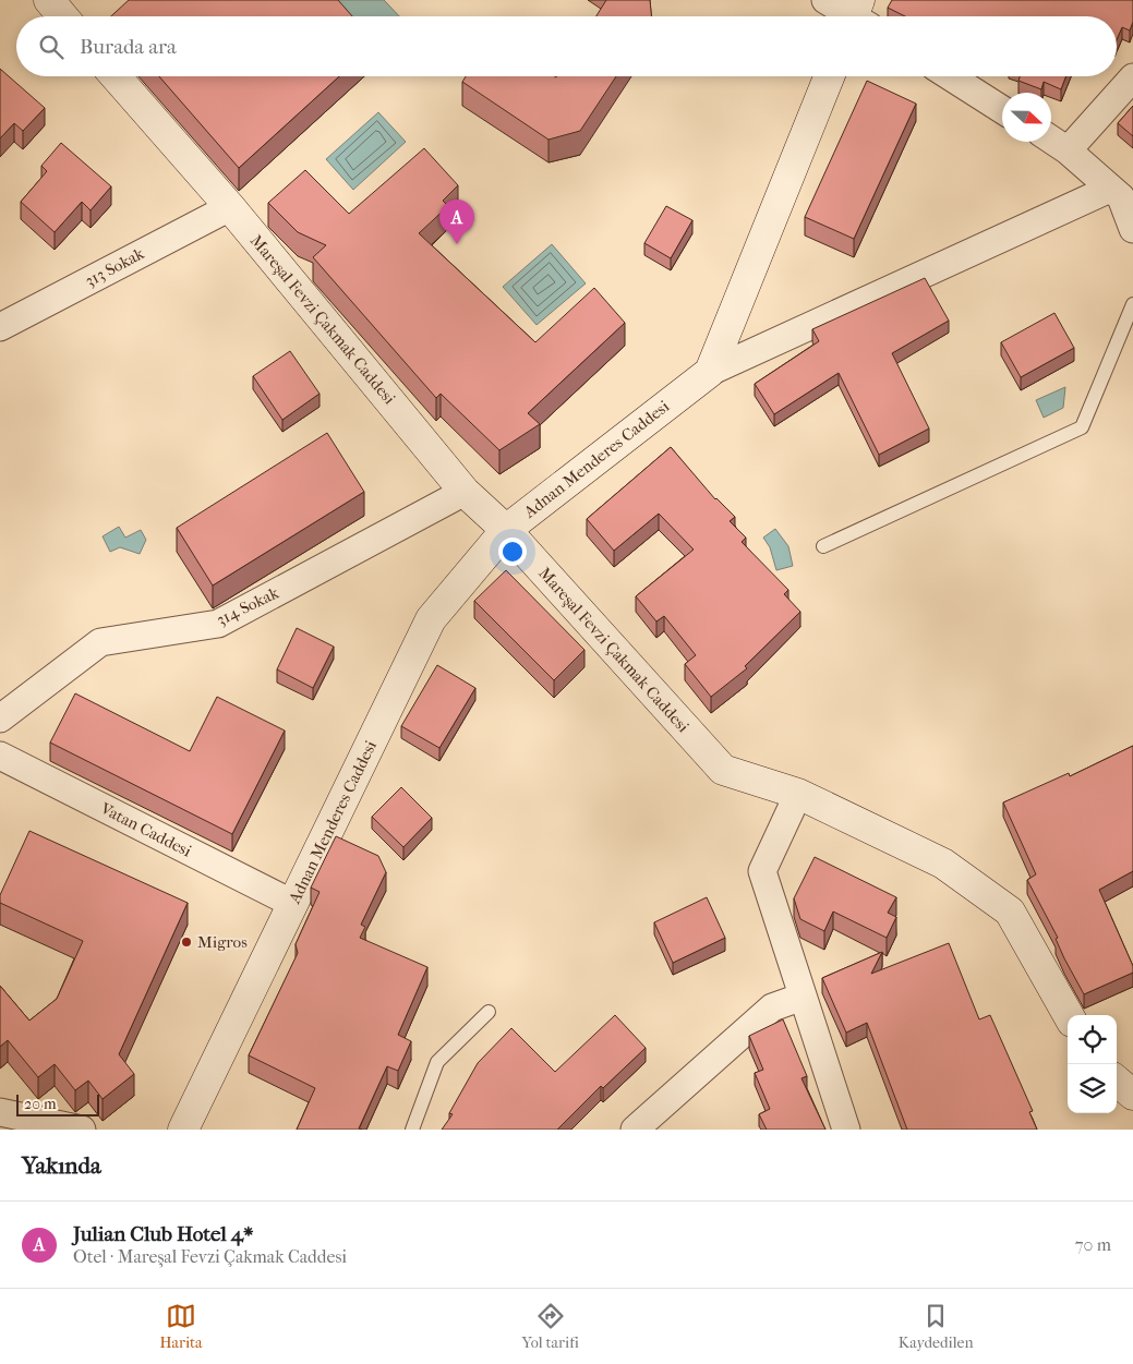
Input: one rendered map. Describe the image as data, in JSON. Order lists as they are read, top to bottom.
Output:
{
  "streets": {
    "street": [
      "313 Sokak",
      "Mareşal Fevzi Çakmak Caddesi",
      "Adnan Menderes Caddesi",
      "314 Sokak",
      "Vatan Caddesi"
    ]
  },
  "crossings": [
    ["313 Sokak", "Mareşal Fevzi Çakmak Caddesi"],
    ["Mareşal Fevzi Çakmak Caddesi", "Adnan Menderes Caddesi"],
    ["Mareşal Fevzi Çakmak Caddesi", "314 Sokak"],
    ["Adnan Menderes Caddesi", "Vatan Caddesi"]
  ],
  "places": ["Migros"],
  "scale_bar": "20 m",
  "north": "right",
  "page": {
    "search": "Burada ara",
    "pins": "A",
    "scale": "20 m",
    "heading": "Yakında",
    "list": [
      {
        "mark": "A",
        "name": "Julian Club Hotel 4*",
        "note": "Otel · Mareşal Fevzi Çakmak Caddesi",
        "value": "70 m"
      }
    ],
    "nav": ["Harita", "Yol tarifi", "Kaydedilen"]
  }
}
